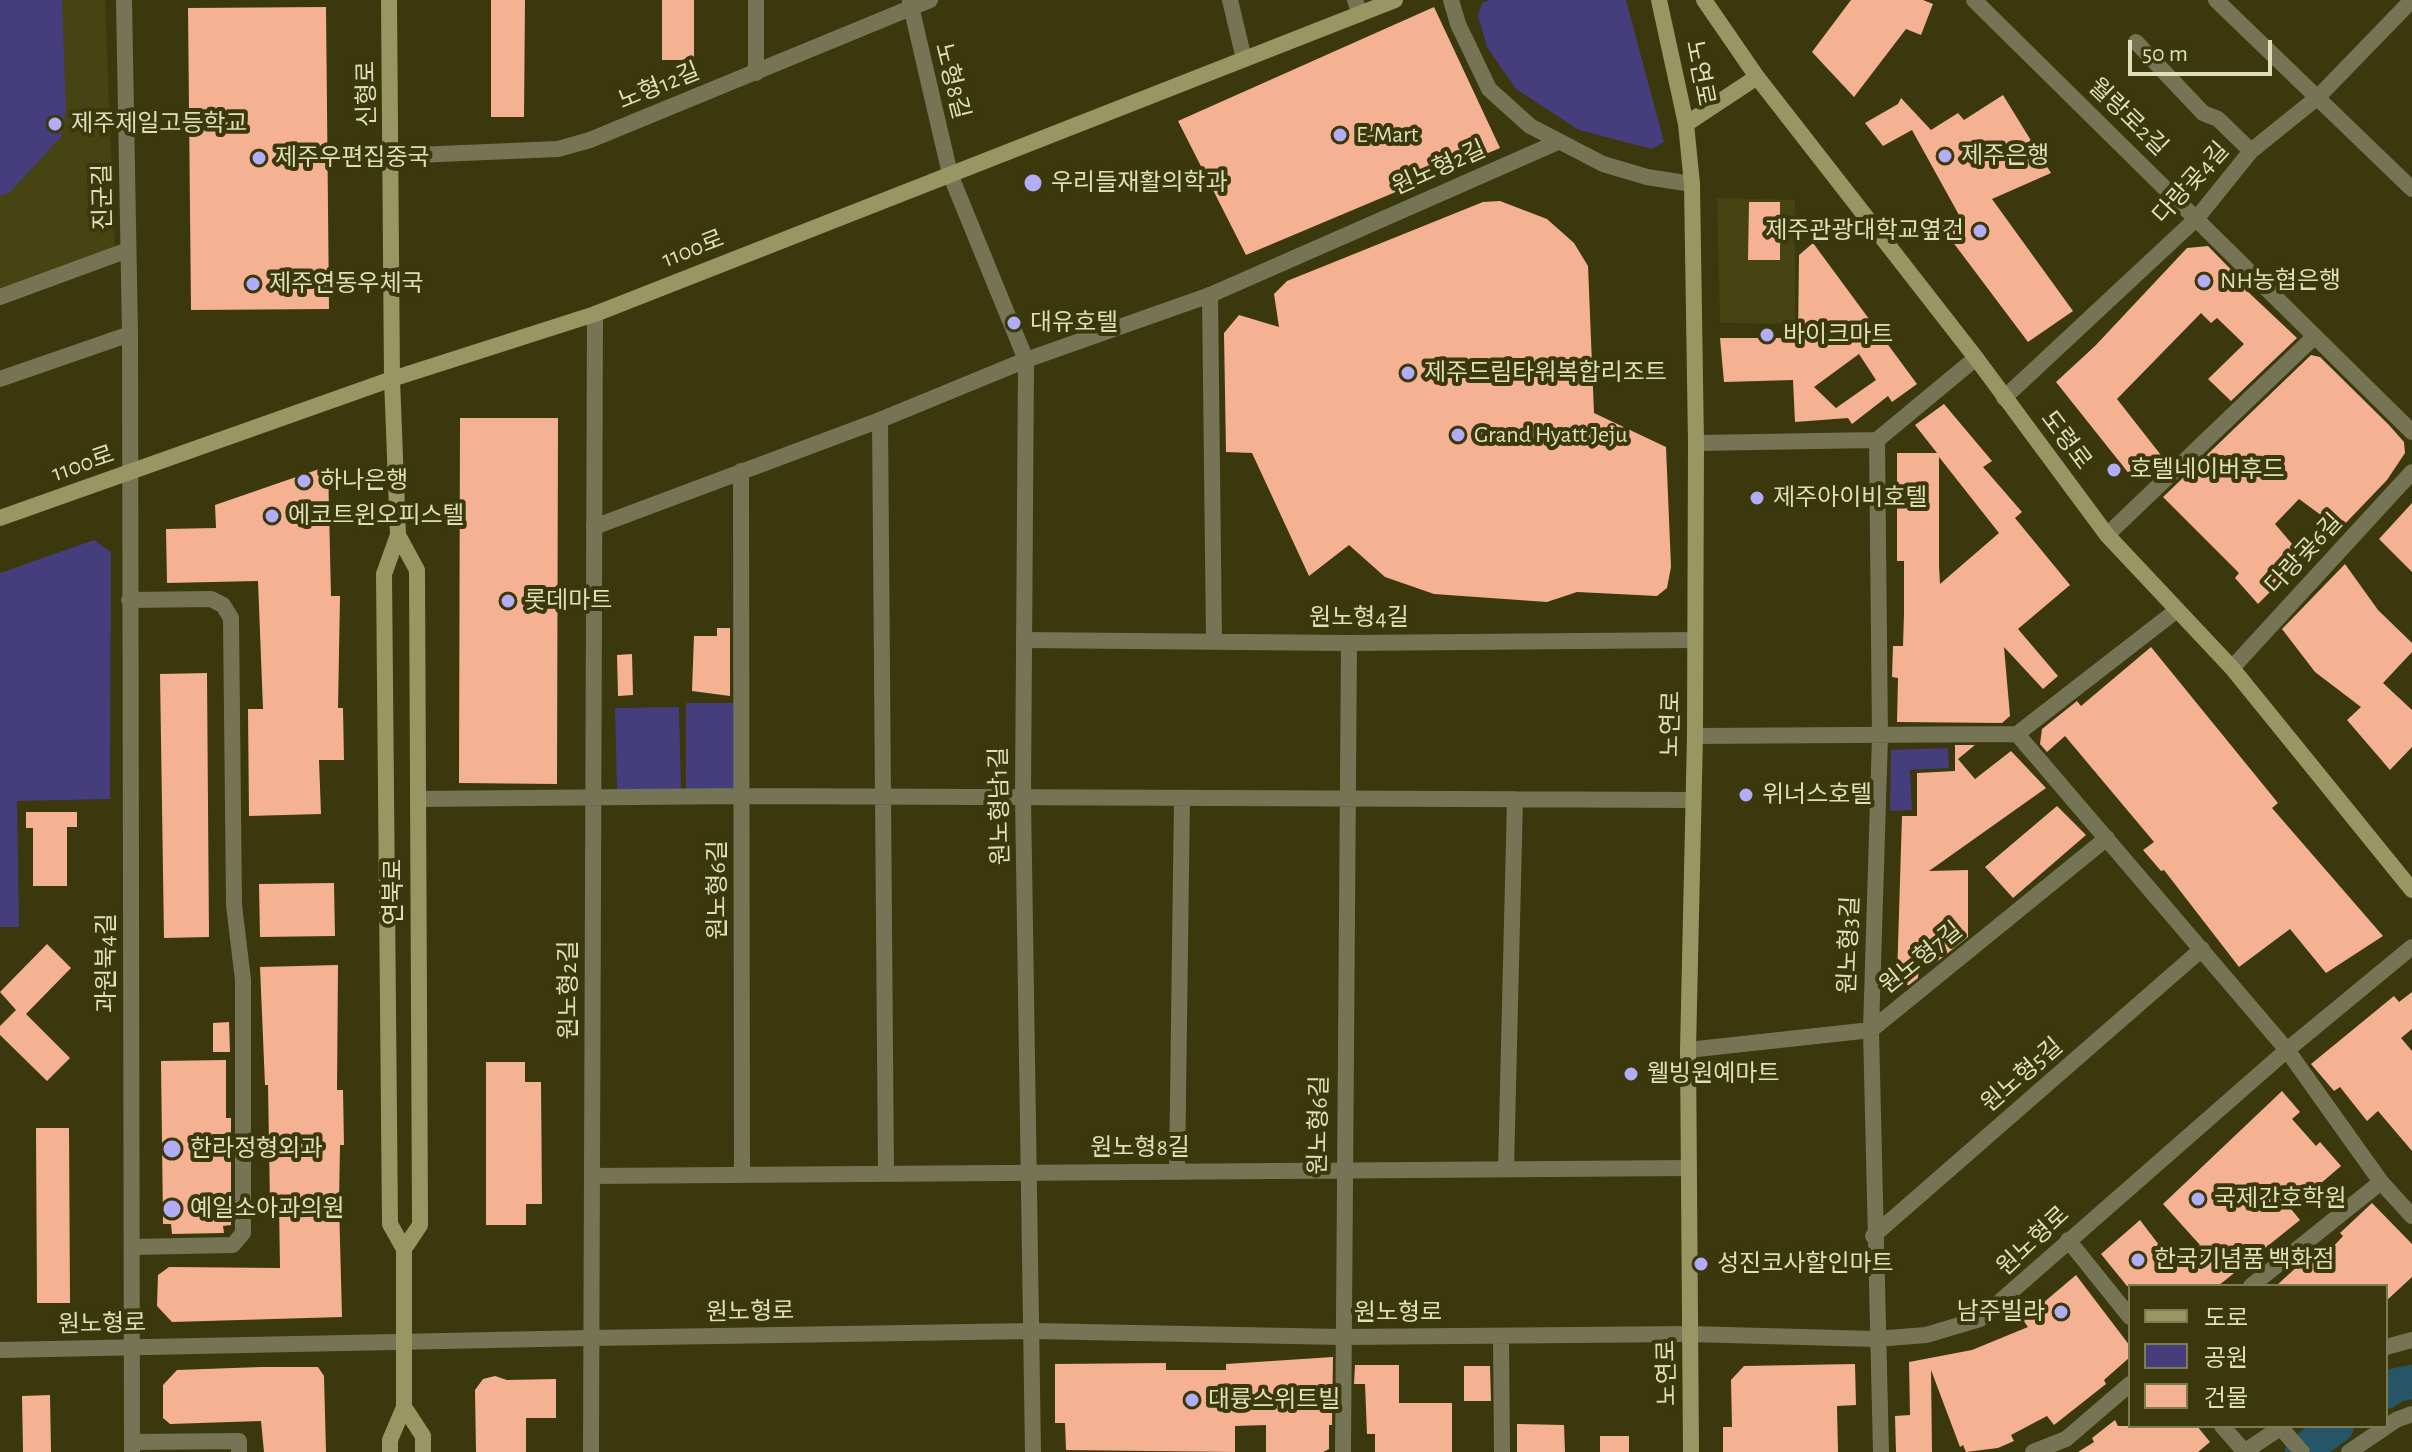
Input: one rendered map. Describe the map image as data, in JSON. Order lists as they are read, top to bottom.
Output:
{
  "streets": {
    "main road": [
      "노연로",
      "신형로",
      "1100로",
      "도령로",
      "연북로"
    ],
    "street": [
      "노형8길",
      "노형12길",
      "월랑로2길",
      "원노형2길",
      "다랑곶4길",
      "진군길",
      "다랑곶6길",
      "원노형4길",
      "원노형남1길",
      "원노형6길",
      "원노형3길",
      "원노형7길",
      "과원북4길",
      "원노형5길",
      "원노형8길",
      "원노형로"
    ]
  },
  "crossings": [
    ["노연로", "원노형4길"],
    ["노연로", "원노형8길"],
    ["노연로", "원노형로"],
    ["노형8길", "노형12길"],
    ["노형8길", "1100로"],
    ["노형8길", "원노형남1길"],
    ["노형12길", "신형로"],
    ["신형로", "1100로"],
    ["신형로", "연북로"],
    ["월랑로2길", "다랑곶4길"],
    ["원노형2길", "1100로"],
    ["원노형2길", "원노형남1길"],
    ["원노형2길", "원노형8길"],
    ["원노형2길", "원노형로"],
    ["다랑곶4길", "도령로"],
    ["진군길", "1100로"],
    ["진군길", "과원북4길"],
    ["1100로", "원노형남1길"],
    ["1100로", "연북로"],
    ["1100로", "과원북4길"],
    ["도령로", "다랑곶6길"],
    ["원노형4길", "원노형남1길"],
    ["원노형4길", "원노형6길"],
    ["원노형남1길", "원노형8길"],
    ["원노형남1길", "원노형로"],
    ["원노형6길", "원노형8길"],
    ["원노형6길", "원노형로"],
    ["연북로", "원노형로"],
    ["원노형3길", "원노형7길"],
    ["원노형3길", "원노형5길"],
    ["원노형3길", "원노형로"],
    ["과원북4길", "원노형로"]
  ],
  "places": [
    "제주제일고등학교",
    "E-Mart",
    "제주은행",
    "제주우편집중국",
    "우리들재활의학과",
    "제주관광대학교옆건",
    "NH농협은행",
    "제주연동우체국",
    "대유호텔",
    "바이크마트",
    "제주드림타워복합리조트",
    "Grand Hyatt Jeju",
    "호텔네이버후드",
    "하나은행",
    "제주아이비호텔",
    "에코트윈오피스텔",
    "롯데마트",
    "위너스호텔",
    "웰빙원예마트",
    "한라정형외과",
    "국제간호학원",
    "예일소아과의원",
    "한국기념품 백화점",
    "성진코사할인마트",
    "남주빌라",
    "대륭스위트빌"
  ],
  "legend": ["도로", "공원", "건물"],
  "scale_bar": "50 m"
}
